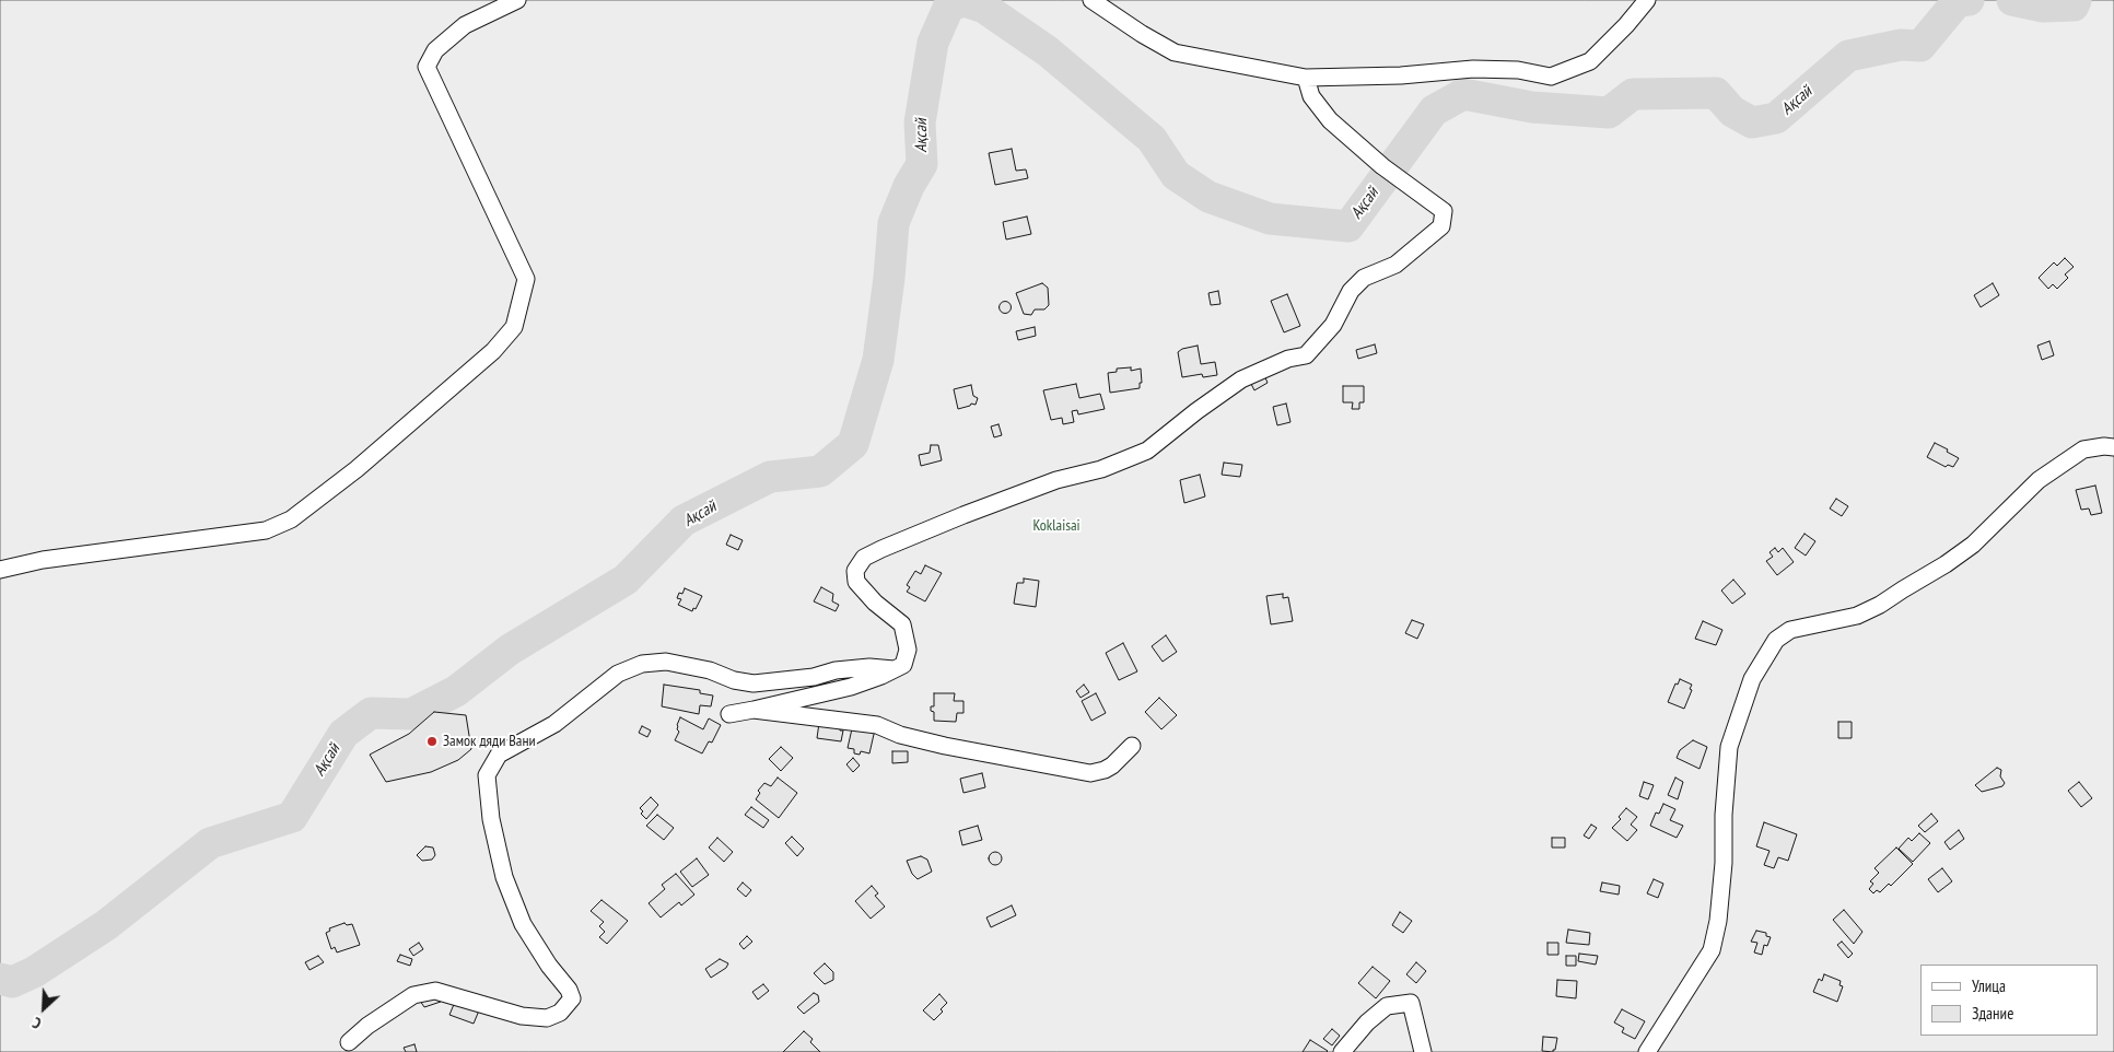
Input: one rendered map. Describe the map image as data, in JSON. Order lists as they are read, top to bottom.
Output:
{
  "water": ["Ақсай"],
  "parks": ["Koklaisai"],
  "places": ["Замок дяди Вани"],
  "legend": ["Улица", "Здание"],
  "north": "bottom left"
}
